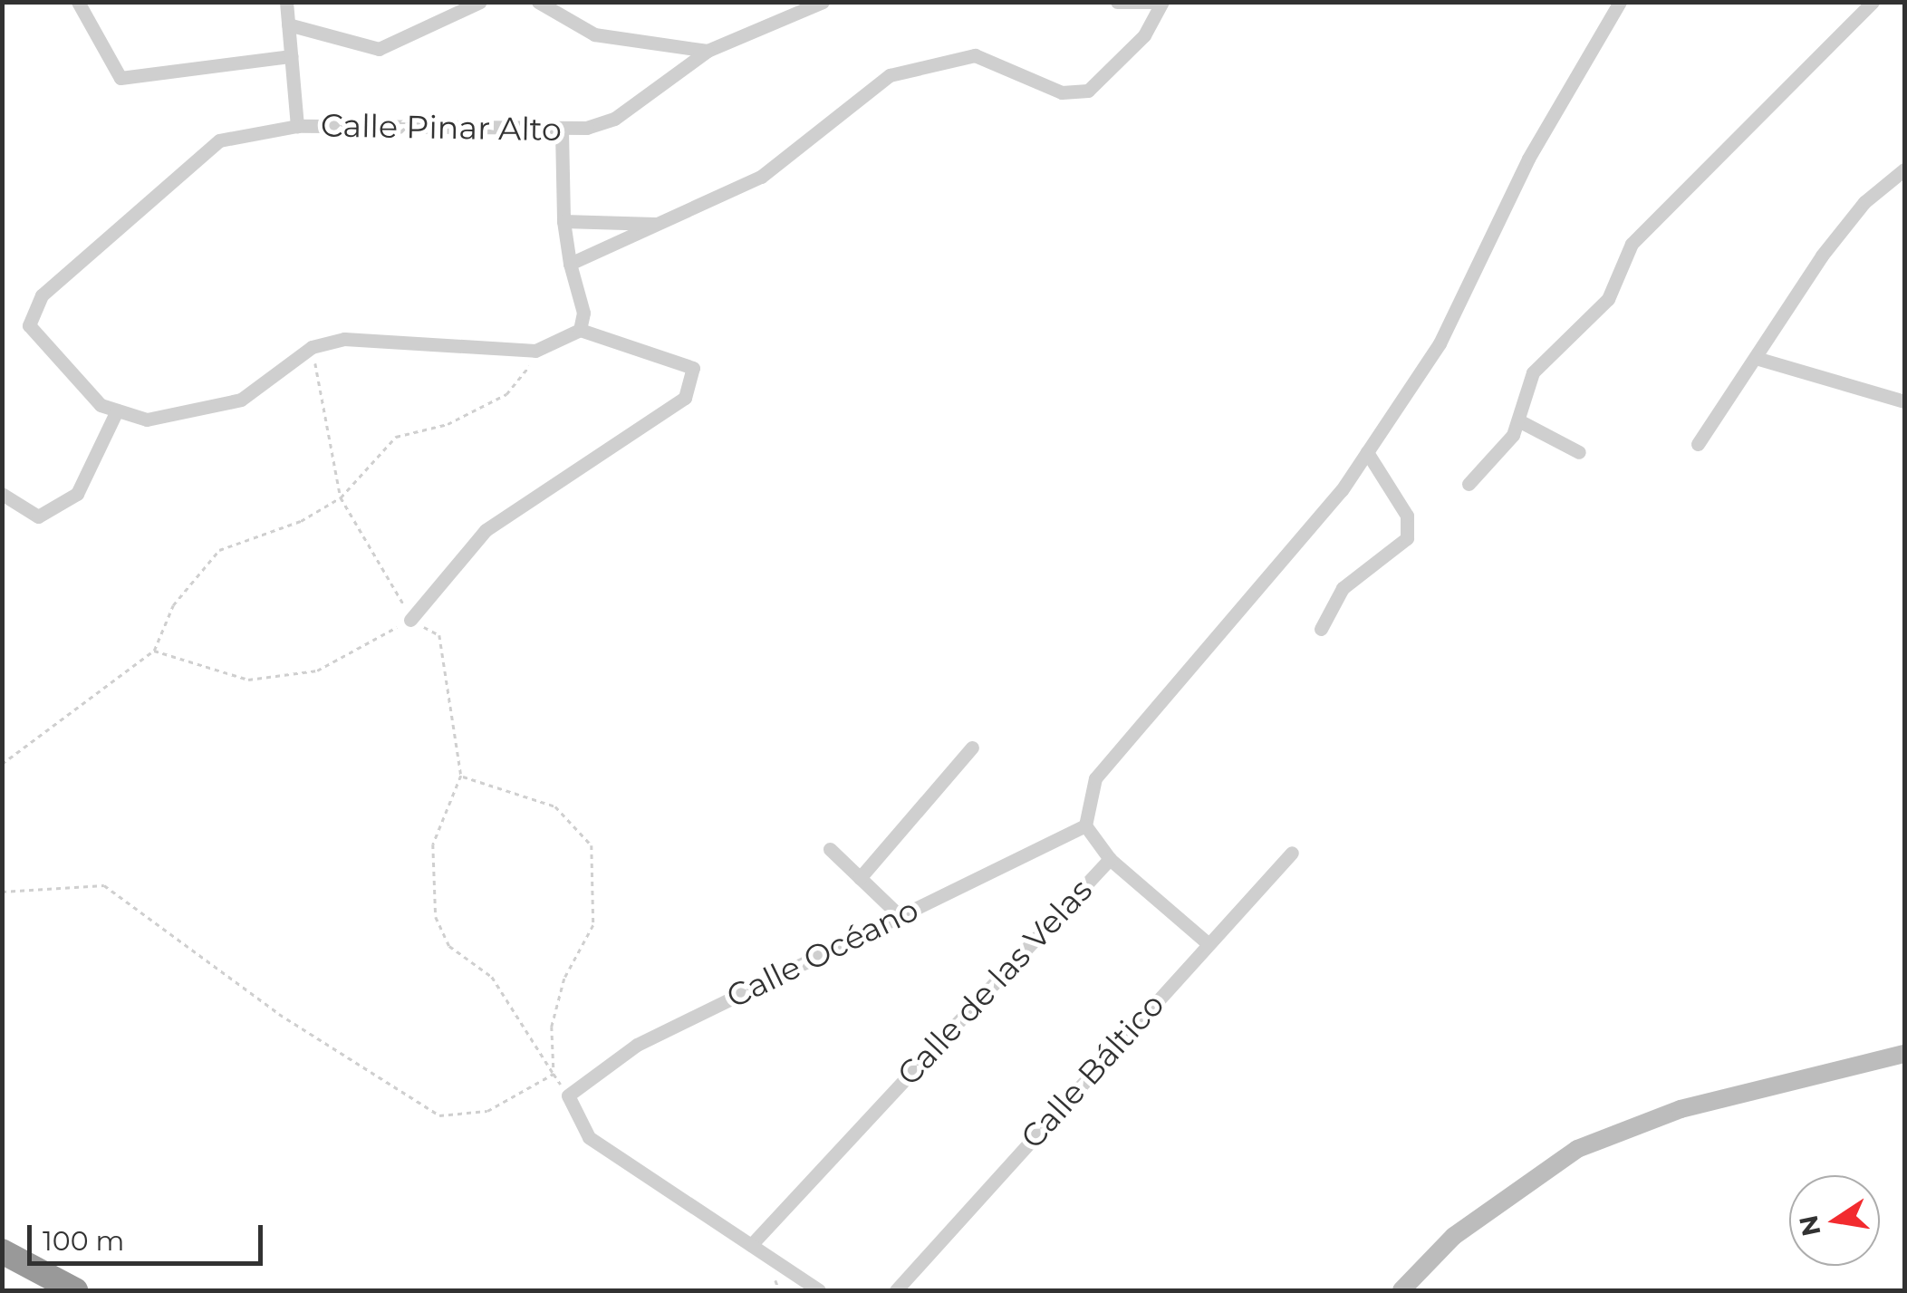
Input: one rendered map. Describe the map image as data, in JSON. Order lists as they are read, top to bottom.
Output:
{
  "streets": {
    "street": [
      "Calle Pinar Alto",
      "Calle Océano",
      "Calle de las Velas",
      "Calle Báltico"
    ]
  },
  "crossings": [
    ["Calle Océano", "Calle de las Velas"]
  ],
  "scale_bar": "100 m",
  "north": "left"
}
